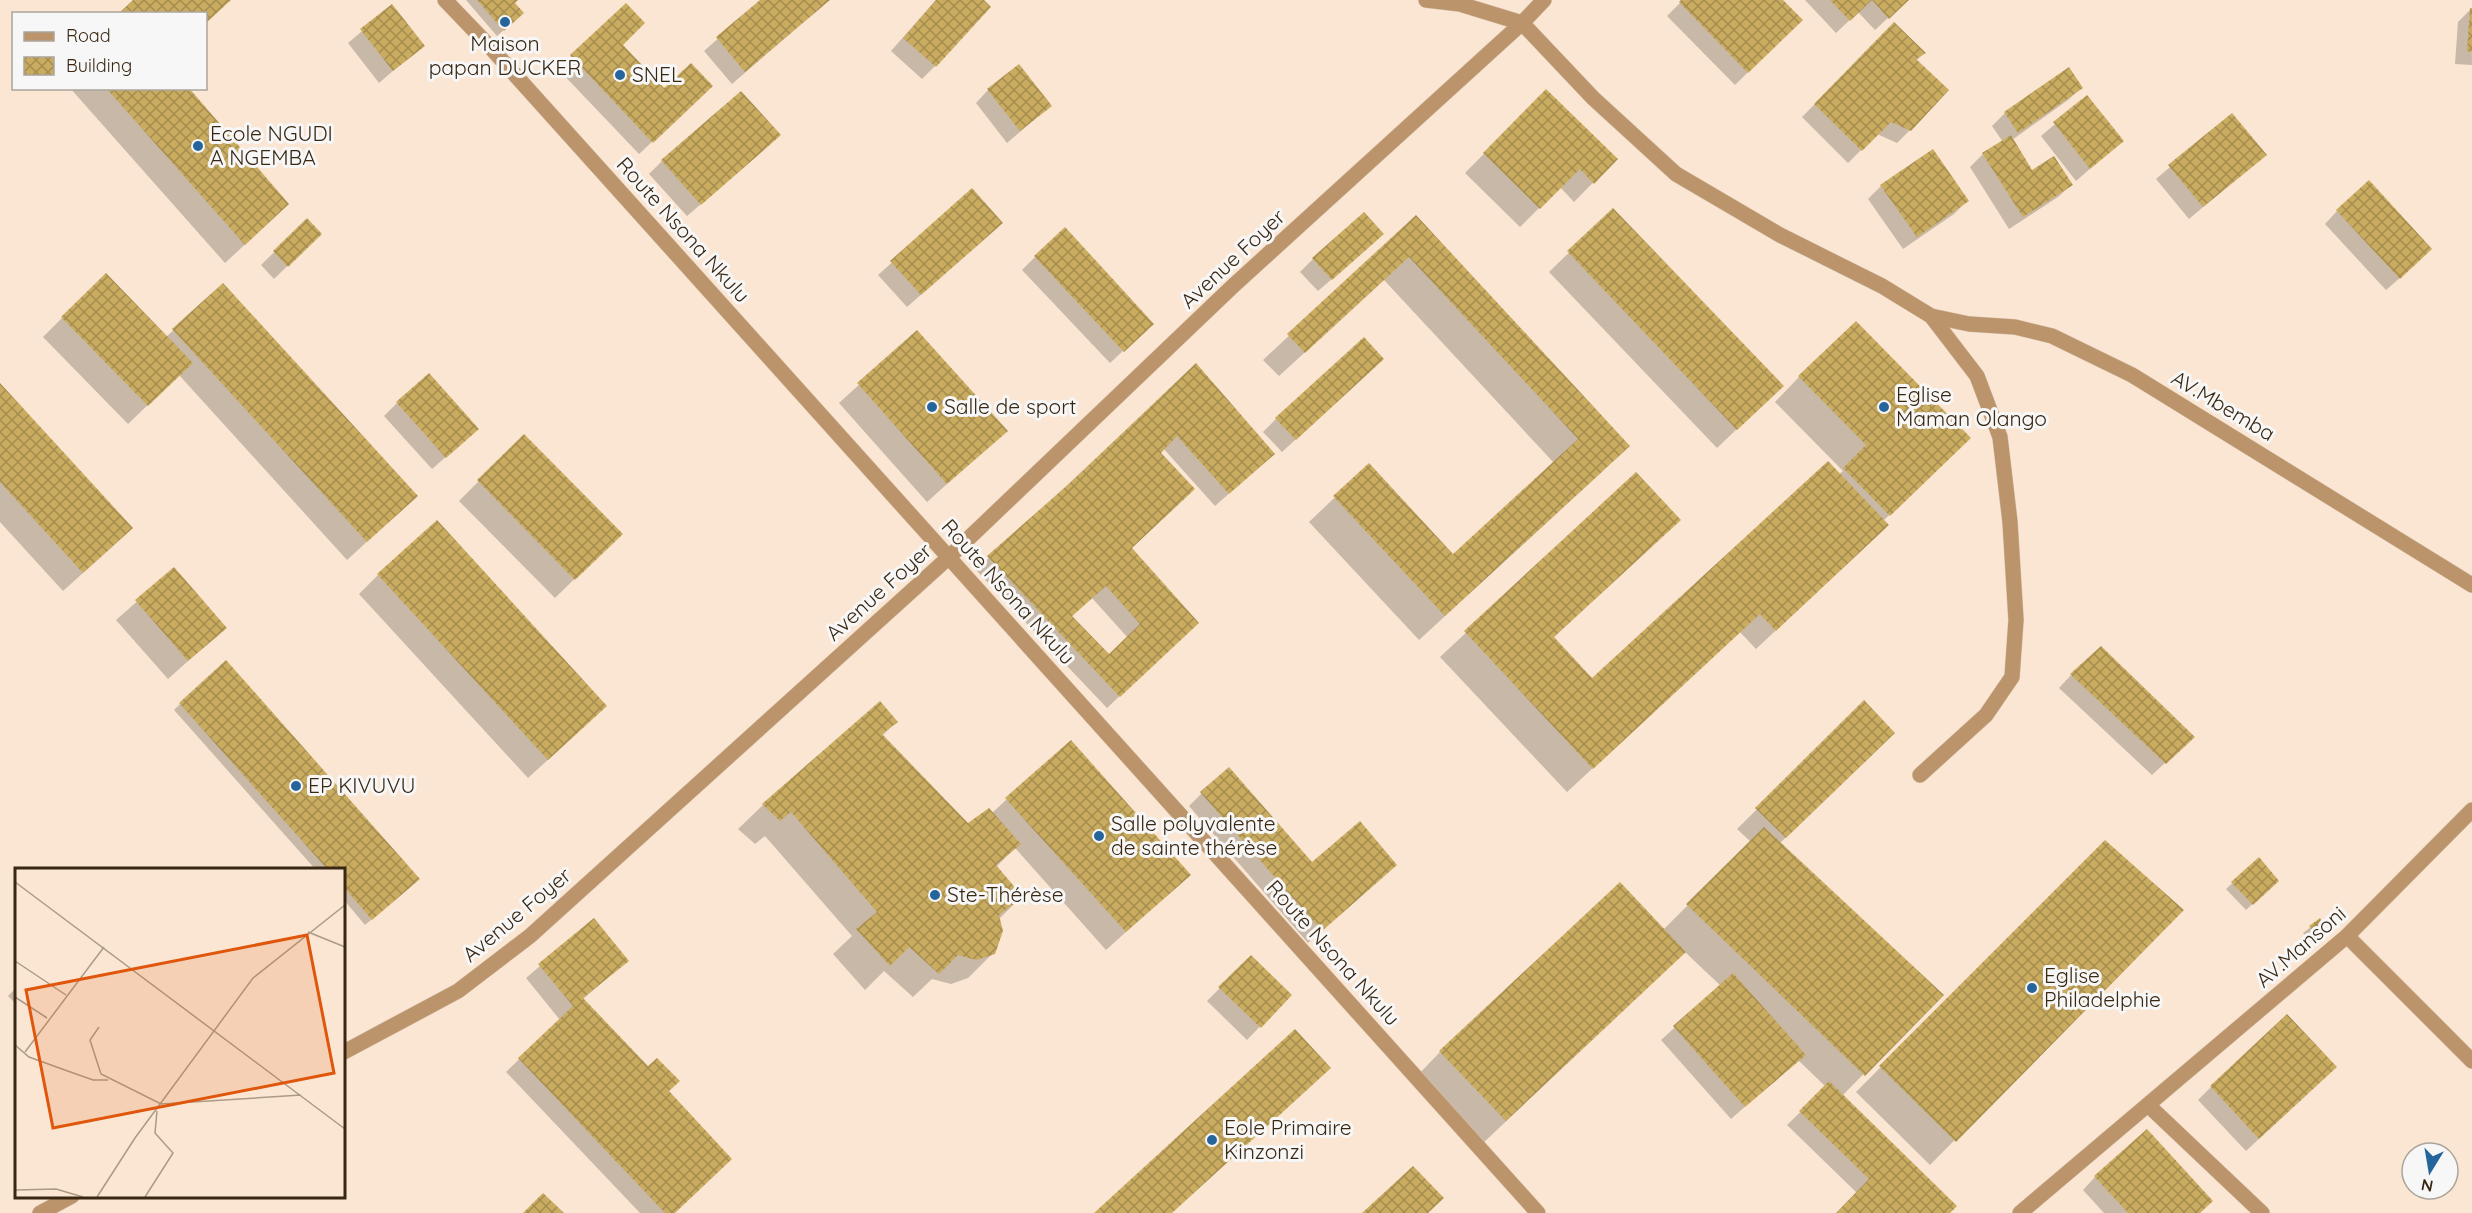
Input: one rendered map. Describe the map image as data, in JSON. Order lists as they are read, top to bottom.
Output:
{
  "streets": {
    "street": [
      "Route Nsona Nkulu",
      "Avenue Foyer",
      "AV.Mbemba",
      "AV.Mansoni"
    ]
  },
  "crossings": [
    ["Route Nsona Nkulu", "Avenue Foyer"]
  ],
  "places": [
    "Maison papan DUCKER",
    "SNEL",
    "Ecole NGUDI A NGEMBA",
    "Salle de sport",
    "Eglise Maman Olango",
    "EP KIVUVU",
    "Salle polyvalente de sainte thérèse",
    "Ste-Thérèse",
    "Eglise Philadelphie",
    "Eole Primaire Kinzonzi"
  ],
  "legend": ["Road", "Building"],
  "north": "bottom"
}
